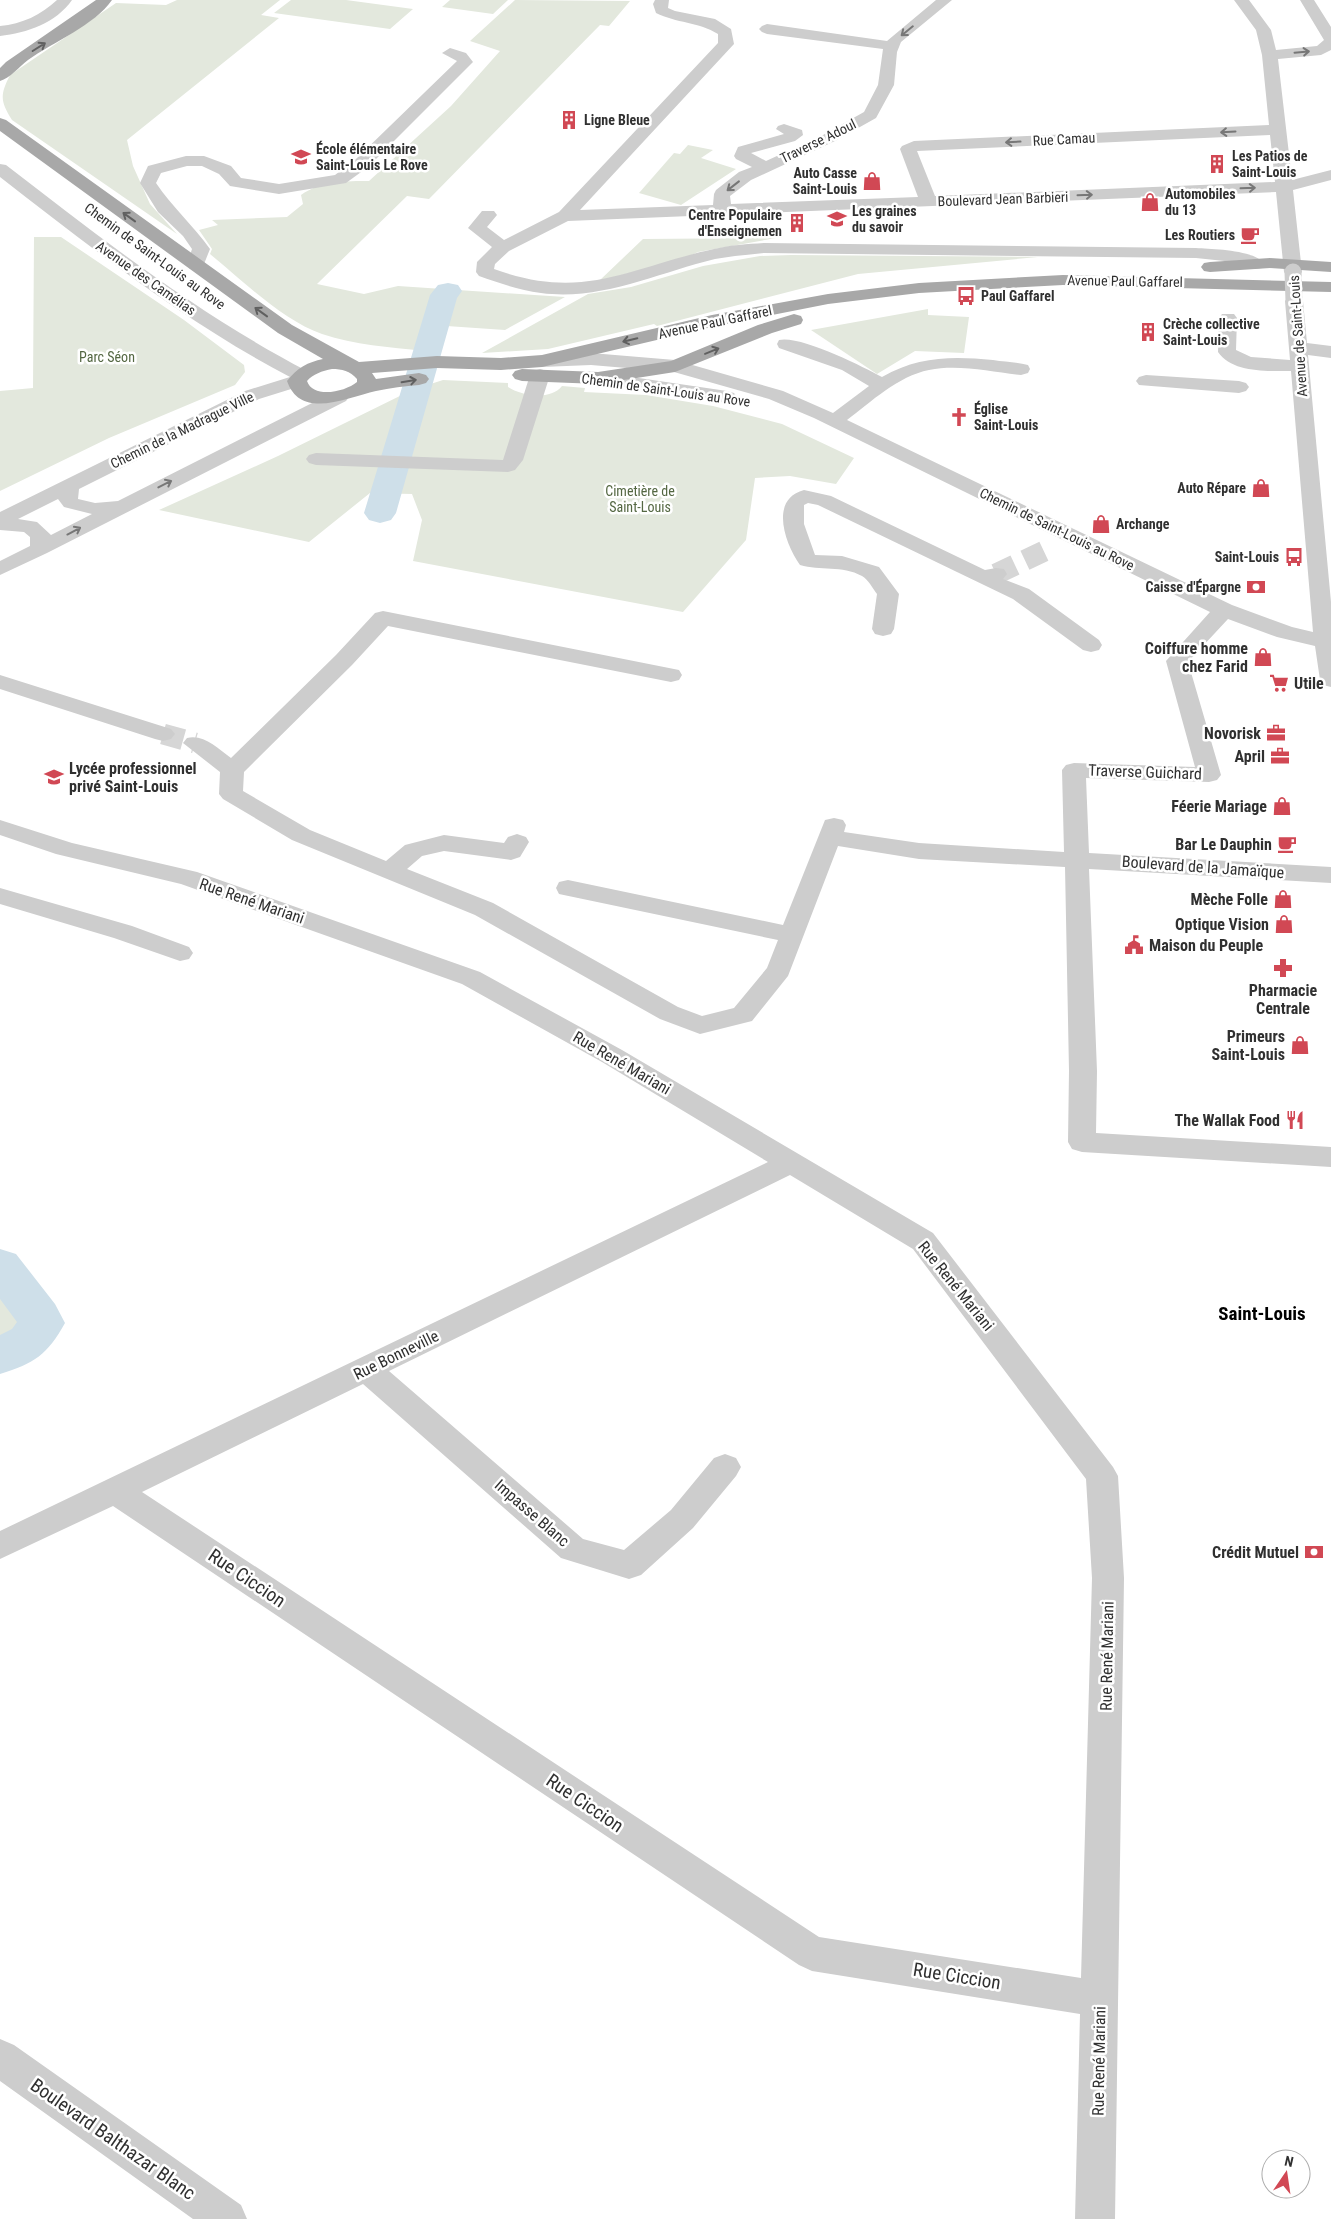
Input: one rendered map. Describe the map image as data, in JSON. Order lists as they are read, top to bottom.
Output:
{
  "streets": {
    "main road": ["Chemin de Saint-Louis au Rove", "Avenue Paul Gaffarel"],
    "street": [
      "Rue Camau",
      "Traverse Adoul",
      "Boulevard Jean Barbieri",
      "Avenue des Camélias",
      "Avenue de Saint-Louis",
      "Chemin de la Madrague Ville",
      "Traverse Guichard",
      "Boulevard de la Jamaïque",
      "Rue René Mariani",
      "Rue Bonneville",
      "Impasse Blanc",
      "Rue Ciccion",
      "Boulevard Balthazar Blanc"
    ]
  },
  "crossings": [
    ["Rue Camau", "Boulevard Jean Barbieri"],
    ["Rue Camau", "Avenue de Saint-Louis"],
    ["Traverse Adoul", "Boulevard Jean Barbieri"],
    ["Boulevard Jean Barbieri", "Avenue de Saint-Louis"],
    ["Chemin de Saint-Louis au Rove", "Avenue des Camélias"],
    ["Chemin de Saint-Louis au Rove", "Avenue Paul Gaffarel"],
    ["Chemin de Saint-Louis au Rove", "Avenue de Saint-Louis"],
    ["Chemin de Saint-Louis au Rove", "Chemin de la Madrague Ville"],
    ["Chemin de Saint-Louis au Rove", "Traverse Guichard"],
    ["Avenue des Camélias", "Chemin de la Madrague Ville"],
    ["Traverse Guichard", "Boulevard de la Jamaïque"],
    ["Rue René Mariani", "Rue Bonneville"],
    ["Rue René Mariani", "Rue Ciccion"],
    ["Rue Bonneville", "Impasse Blanc"],
    ["Rue Bonneville", "Rue Ciccion"]
  ],
  "districts": ["Saint-Louis"],
  "parks": ["Parc Séon", "Cimetière de Saint-Louis"],
  "places": {
    "building": [
      "Ligne Bleue",
      "Les Patios de Saint-Louis",
      "Centre Populaire d'Enseignemen",
      "Crèche collective Saint-Louis"
    ],
    "school or university": ["École élémentaire Saint-Louis Le Rove", "Les graines du savoir", "Lycée professionnel privé Saint-Louis"],
    "shop": [
      "Auto Casse Saint-Louis",
      "Automobiles du 13",
      "Auto Répare",
      "Archange",
      "Coiffure homme chez Farid",
      "Féerie Mariage",
      "Mèche Folle",
      "Optique Vision",
      "Primeurs Saint-Louis"
    ],
    "cafe": ["Les Routiers", "Bar Le Dauphin"],
    "bus stop": ["Paul Gaffarel", "Saint-Louis"],
    "church": ["Église Saint-Louis"],
    "bank": ["Caisse d'Épargne", "Crédit Mutuel"],
    "supermarket": ["Utile"],
    "office": ["Novorisk", "April"],
    "public building": ["Maison du Peuple"],
    "pharmacy": ["Pharmacie Centrale"],
    "restaurant": ["The Wallak Food"]
  },
  "north": "top"
}
